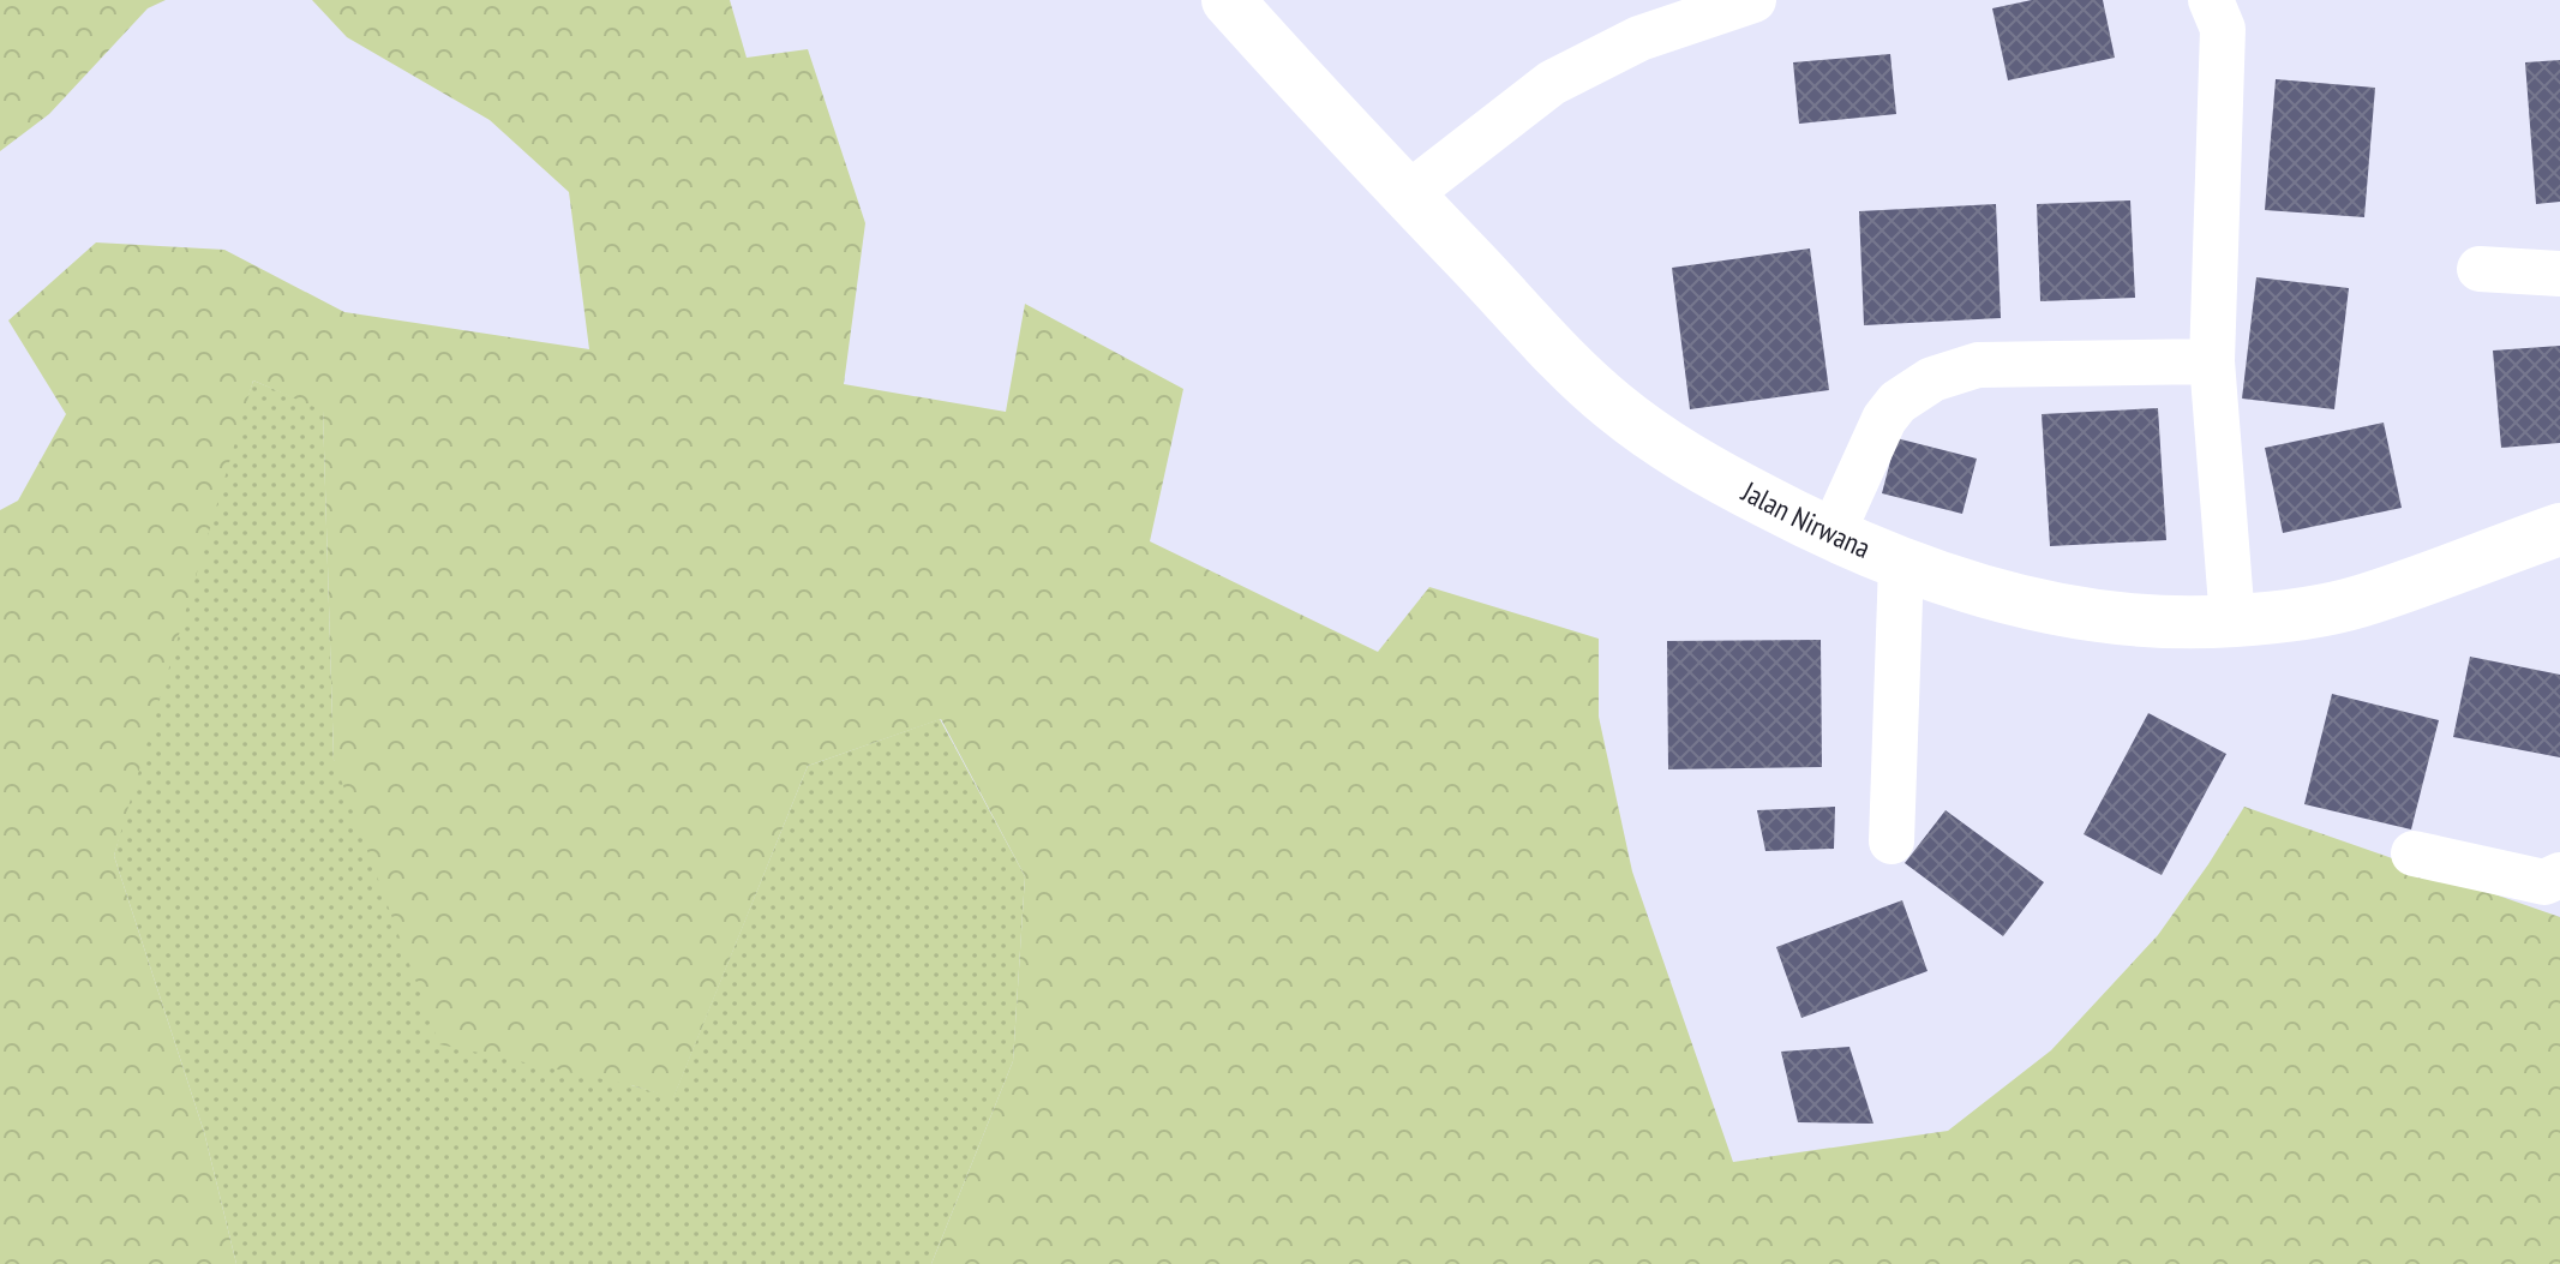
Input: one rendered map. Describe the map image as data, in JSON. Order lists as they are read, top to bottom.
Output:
{
  "streets": {
    "street": ["Jalan Nirwana"]
  }
}
